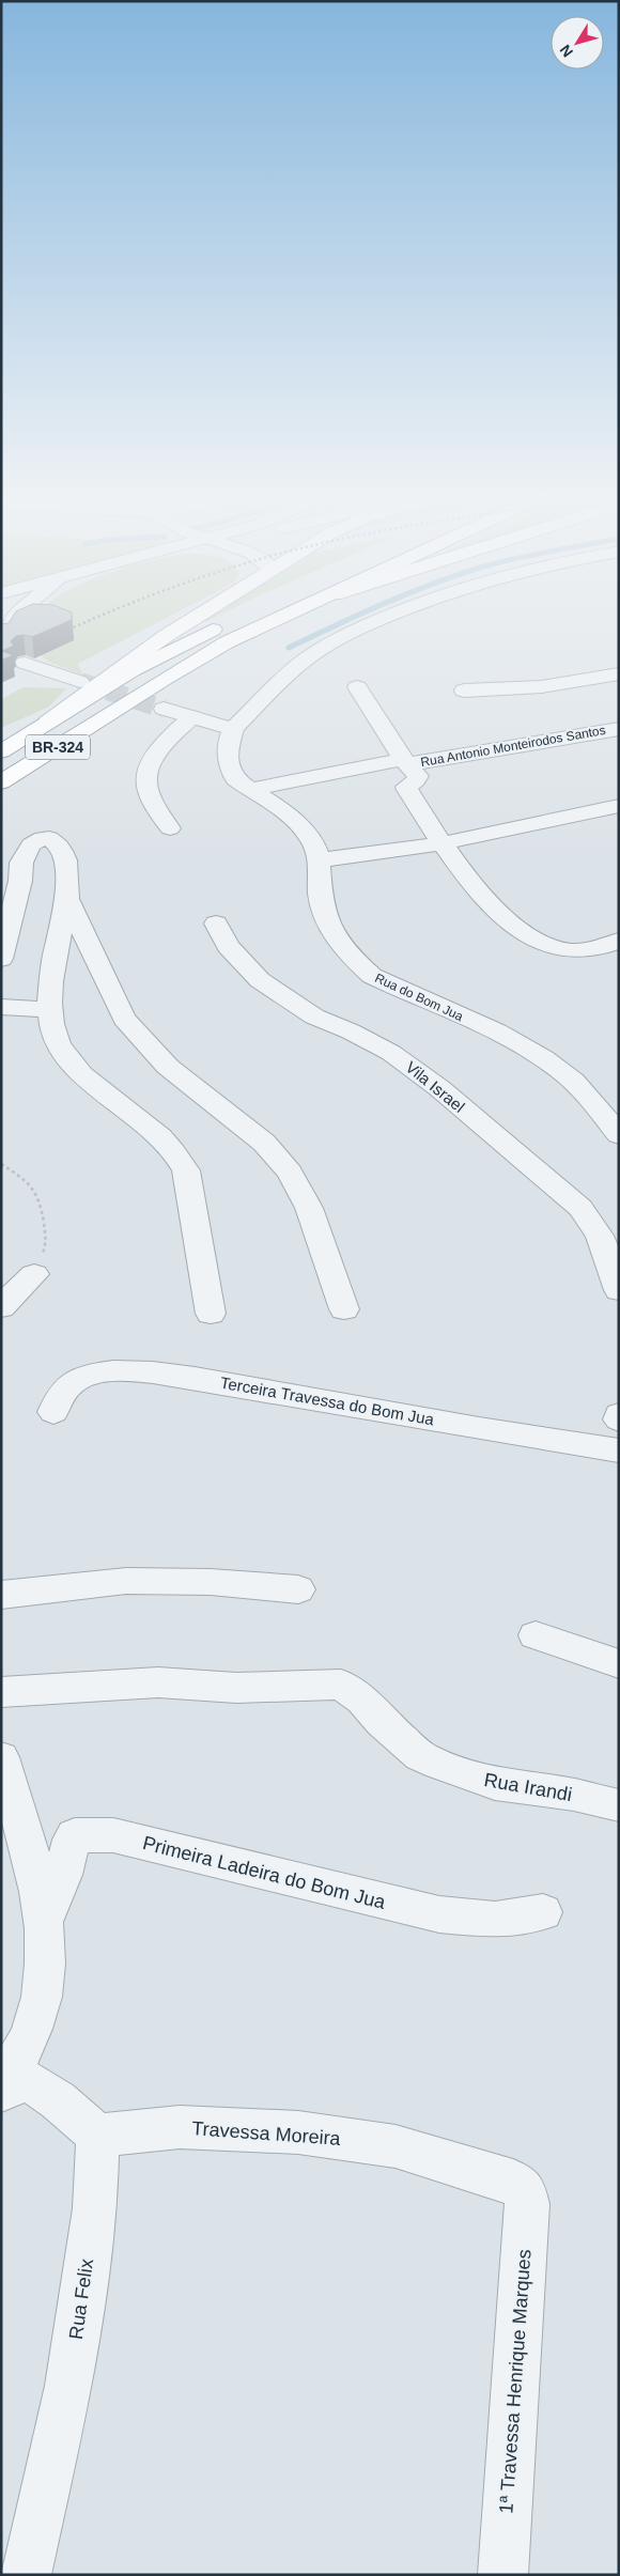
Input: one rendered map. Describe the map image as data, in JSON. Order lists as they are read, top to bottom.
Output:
{
  "streets": {
    "main road": ["BR-324"],
    "street": [
      "Rua Antonio Monteirodos Santos",
      "Rua do Bom Jua",
      "Vila Israel",
      "Terceira Travessa do Bom Jua",
      "Rua Irandi",
      "Primeira Ladeira do Bom Jua",
      "Travessa Moreira",
      "Rua Felix",
      "1ª Travessa Henrique Marques"
    ]
  },
  "crossings": [
    ["Rua Antonio Monteirodos Santos", "Rua do Bom Jua"],
    ["Travessa Moreira", "Rua Felix"],
    ["Travessa Moreira", "1ª Travessa Henrique Marques"]
  ],
  "north": "bottom left"
}
